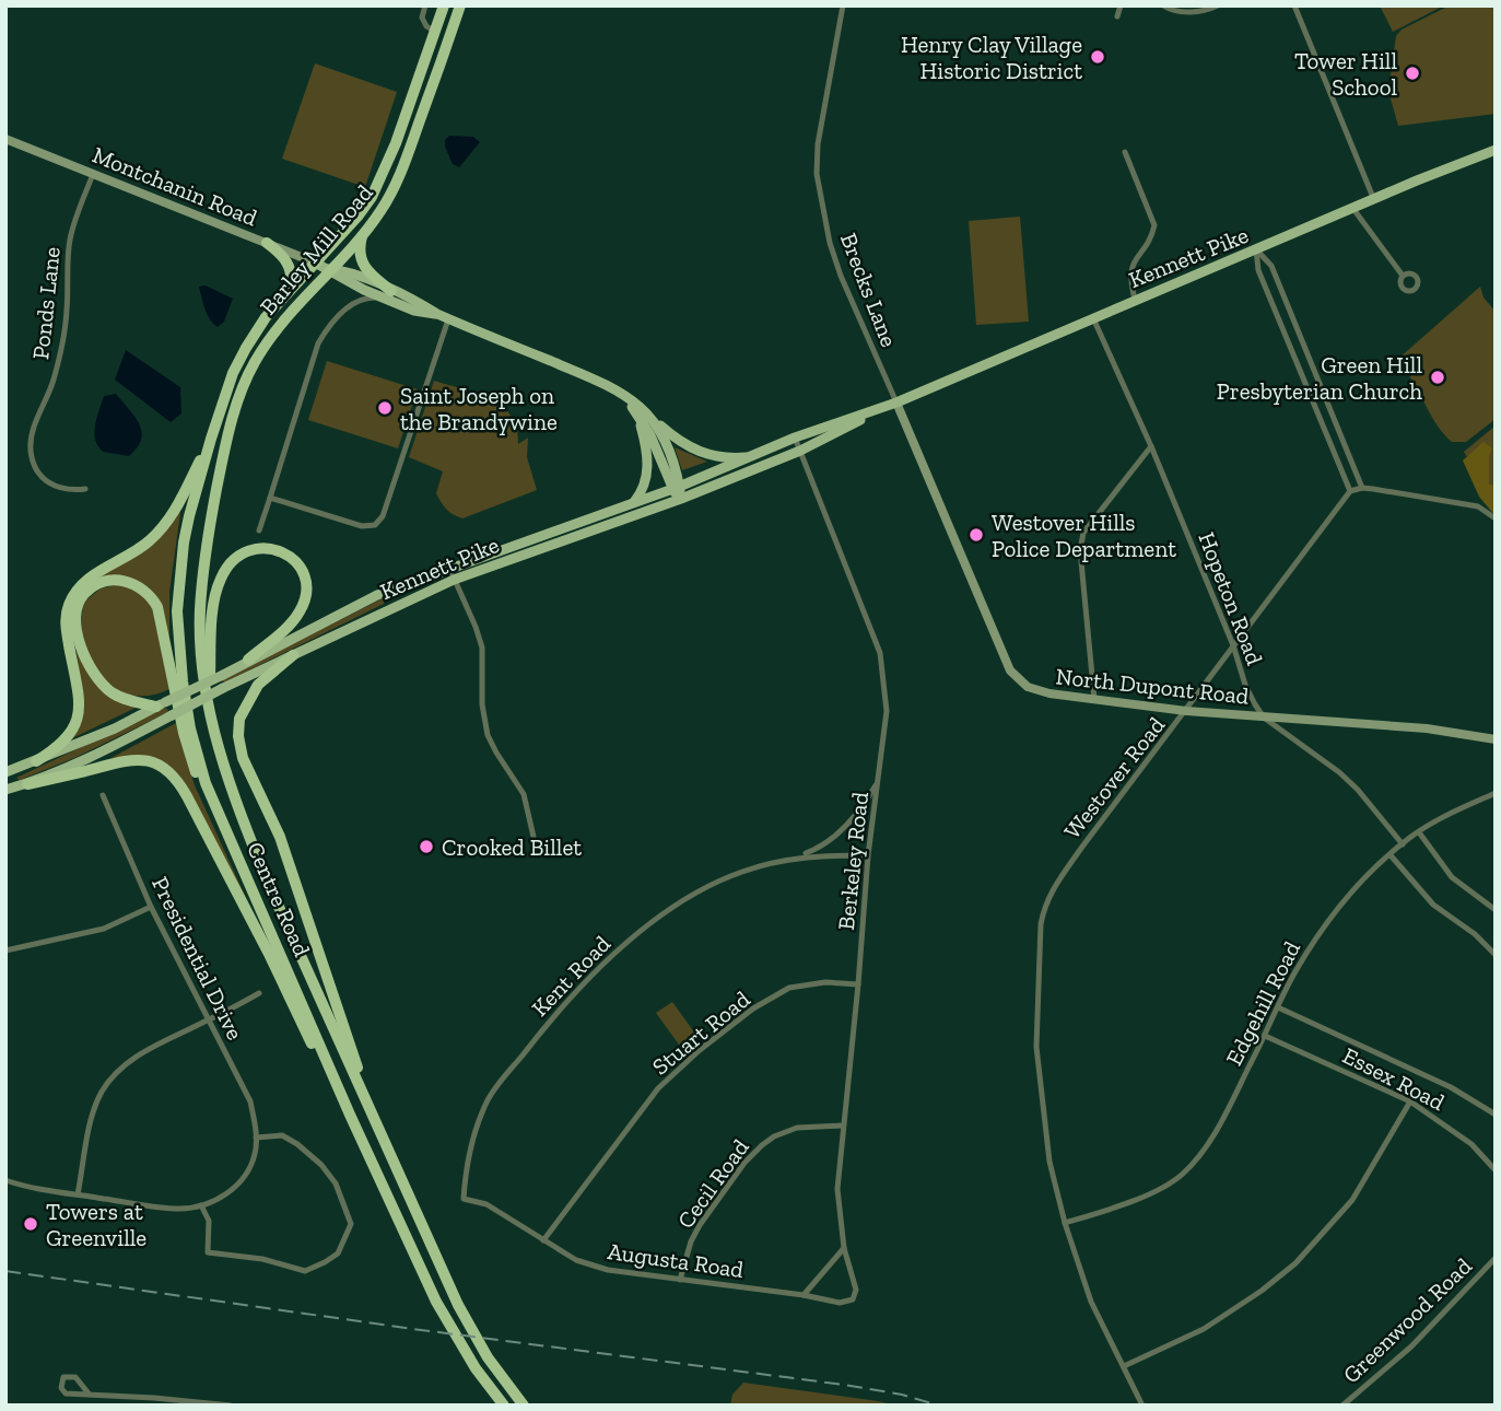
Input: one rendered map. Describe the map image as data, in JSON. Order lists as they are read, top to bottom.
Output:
{
  "streets": {
    "highway": ["Barley Mill Road", "Centre Road"],
    "main road": ["Montchanin Road", "Kennett Pike", "North Dupont Road"],
    "street": [
      "Brecks Lane",
      "Ponds Lane",
      "Hopeton Road",
      "Westover Road",
      "Berkeley Road",
      "Presidential Drive",
      "Kent Road",
      "Edgehill Road",
      "Stuart Road",
      "Essex Road",
      "Cecil Road",
      "Augusta Road",
      "Greenwood Road"
    ]
  },
  "crossings": [
    ["Montchanin Road", "Barley Mill Road"],
    ["Montchanin Road", "Kennett Pike"],
    ["Montchanin Road", "Ponds Lane"],
    ["Barley Mill Road", "Centre Road"],
    ["Kennett Pike", "Brecks Lane"],
    ["Kennett Pike", "Hopeton Road"],
    ["Kennett Pike", "North Dupont Road"],
    ["Kennett Pike", "Berkeley Road"],
    ["Brecks Lane", "North Dupont Road"],
    ["Hopeton Road", "North Dupont Road"],
    ["Hopeton Road", "Westover Road"],
    ["Hopeton Road", "Edgehill Road"],
    ["North Dupont Road", "Westover Road"],
    ["Westover Road", "Edgehill Road"],
    ["Berkeley Road", "Kent Road"],
    ["Berkeley Road", "Stuart Road"],
    ["Berkeley Road", "Cecil Road"],
    ["Berkeley Road", "Augusta Road"],
    ["Kent Road", "Augusta Road"],
    ["Edgehill Road", "Essex Road"],
    ["Stuart Road", "Augusta Road"],
    ["Cecil Road", "Augusta Road"]
  ],
  "places": [
    "Henry Clay Village Historic District",
    "Tower Hill School",
    "Green Hill Presbyterian Church",
    "Saint Joseph on the Brandywine",
    "Westover Hills Police Department",
    "Crooked Billet",
    "Towers at Greenville"
  ]
}
